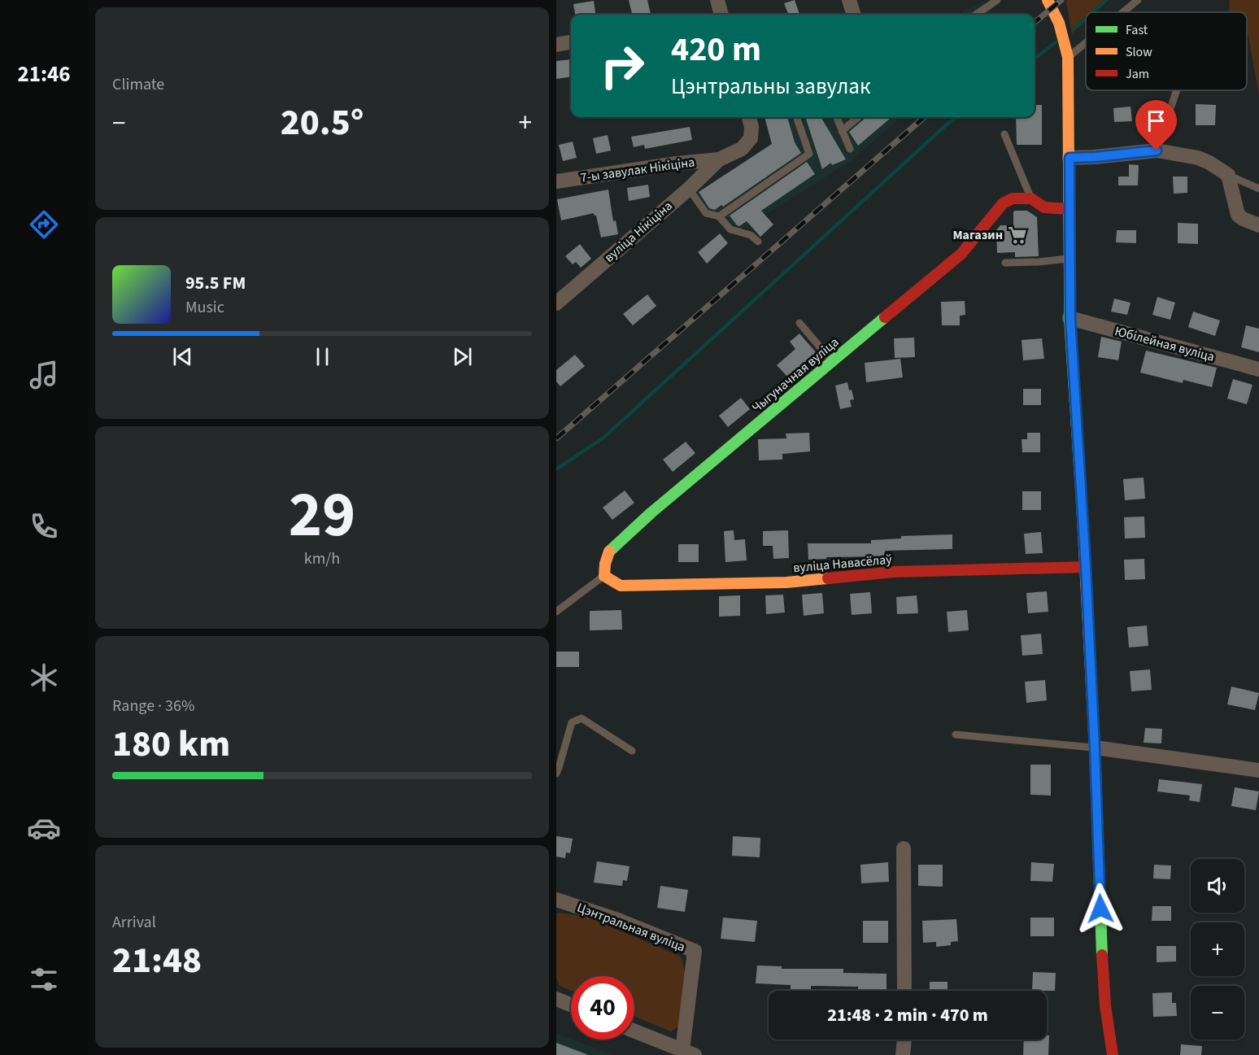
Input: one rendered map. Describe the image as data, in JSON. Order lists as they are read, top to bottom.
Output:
{
  "streets": {
    "street": [
      "7-ы завулак Нікіціна",
      "вуліца Нікіціна",
      "Юбілейная вуліца",
      "Чыгуначная вуліца",
      "вуліца Навасёлаў",
      "Цэнтральная вуліца"
    ]
  },
  "crossings": [
    ["7-ы завулак Нікіціна", "вуліца Нікіціна"],
    ["Чыгуначная вуліца", "вуліца Навасёлаў"]
  ],
  "places": {
    "supermarket": ["Магазин"]
  },
  "legend": ["Fast", "Slow", "Jam"],
  "page": {
    "tabs": "21:46",
    "tile": [
      "Climate",
      ["29", "km/h"],
      ["Range · 36%", "180 km"],
      ["Arrival", "21:48"]
    ],
    "turn": ["420 m", "Цэнтральны завулак"],
    "heat": ["−", "20.5°", "+"],
    "song": ["95.5 FM", "Music"],
    "map_buttons": ["+", "−"],
    "limit": "40",
    "trip": "21:48 · 2 min · 470 m"
  }
}
